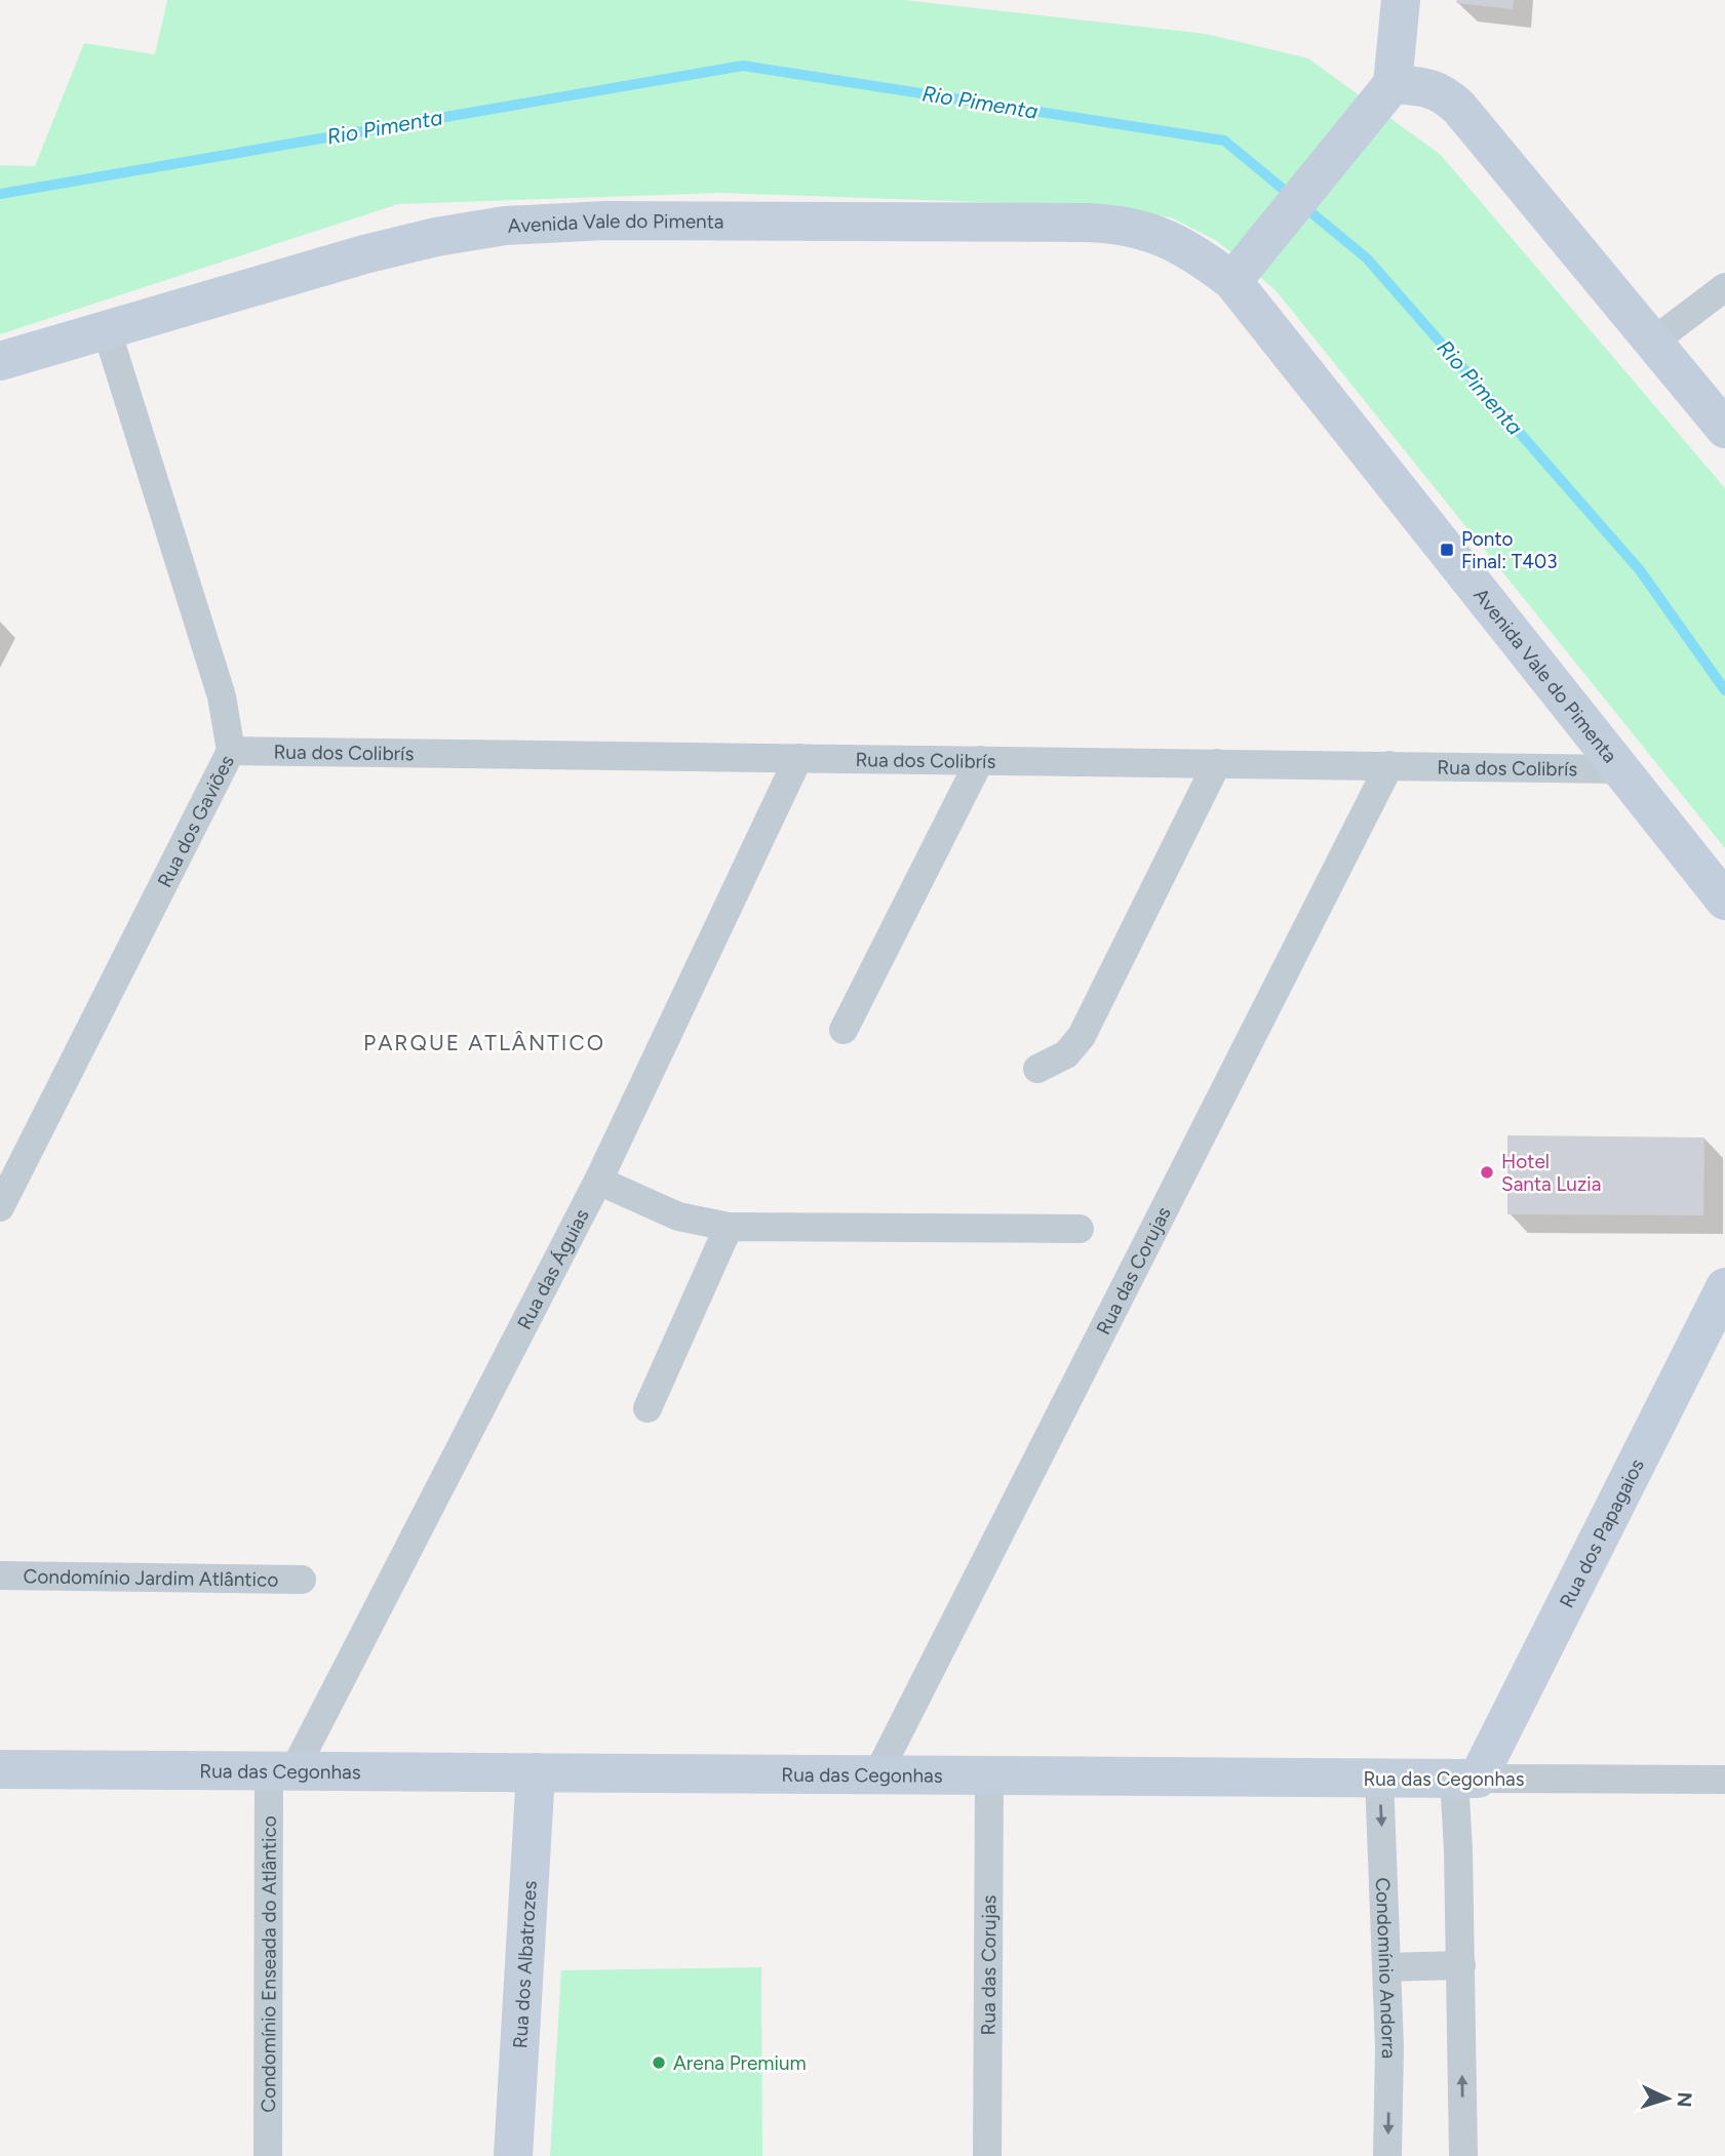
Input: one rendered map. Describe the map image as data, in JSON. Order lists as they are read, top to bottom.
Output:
{
  "streets": {
    "street": [
      "Avenida Vale do Pimenta",
      "Rua dos Colibrís",
      "Rua dos Gaviões",
      "Rua das Águias",
      "Rua das Corujas",
      "Rua dos Papagaios",
      "Condomínio Jardim Atlântico",
      "Rua das Cegonhas",
      "Condomínio Enseada do Atlântico",
      "Rua dos Albatrozes",
      "Condomínio Andorra"
    ]
  },
  "crossings": [
    ["Avenida Vale do Pimenta", "Rua dos Colibrís"],
    ["Avenida Vale do Pimenta", "Rua dos Gaviões"],
    ["Rua dos Colibrís", "Rua dos Gaviões"],
    ["Rua dos Colibrís", "Rua das Águias"],
    ["Rua dos Colibrís", "Rua das Corujas"],
    ["Rua das Águias", "Rua das Cegonhas"],
    ["Rua das Águias", "Condomínio Enseada do Atlântico"],
    ["Rua das Corujas", "Rua das Cegonhas"],
    ["Rua dos Papagaios", "Rua das Cegonhas"],
    ["Rua das Cegonhas", "Condomínio Enseada do Atlântico"],
    ["Rua das Cegonhas", "Rua dos Albatrozes"],
    ["Rua das Cegonhas", "Condomínio Andorra"]
  ],
  "districts": ["PARQUE ATLÂNTICO"],
  "water": ["Rio Pimenta"],
  "places": {
    "transit": ["Ponto Final: T403"],
    "other": ["Hotel Santa Luzia", "Arena Premium"]
  },
  "north": "right"
}
